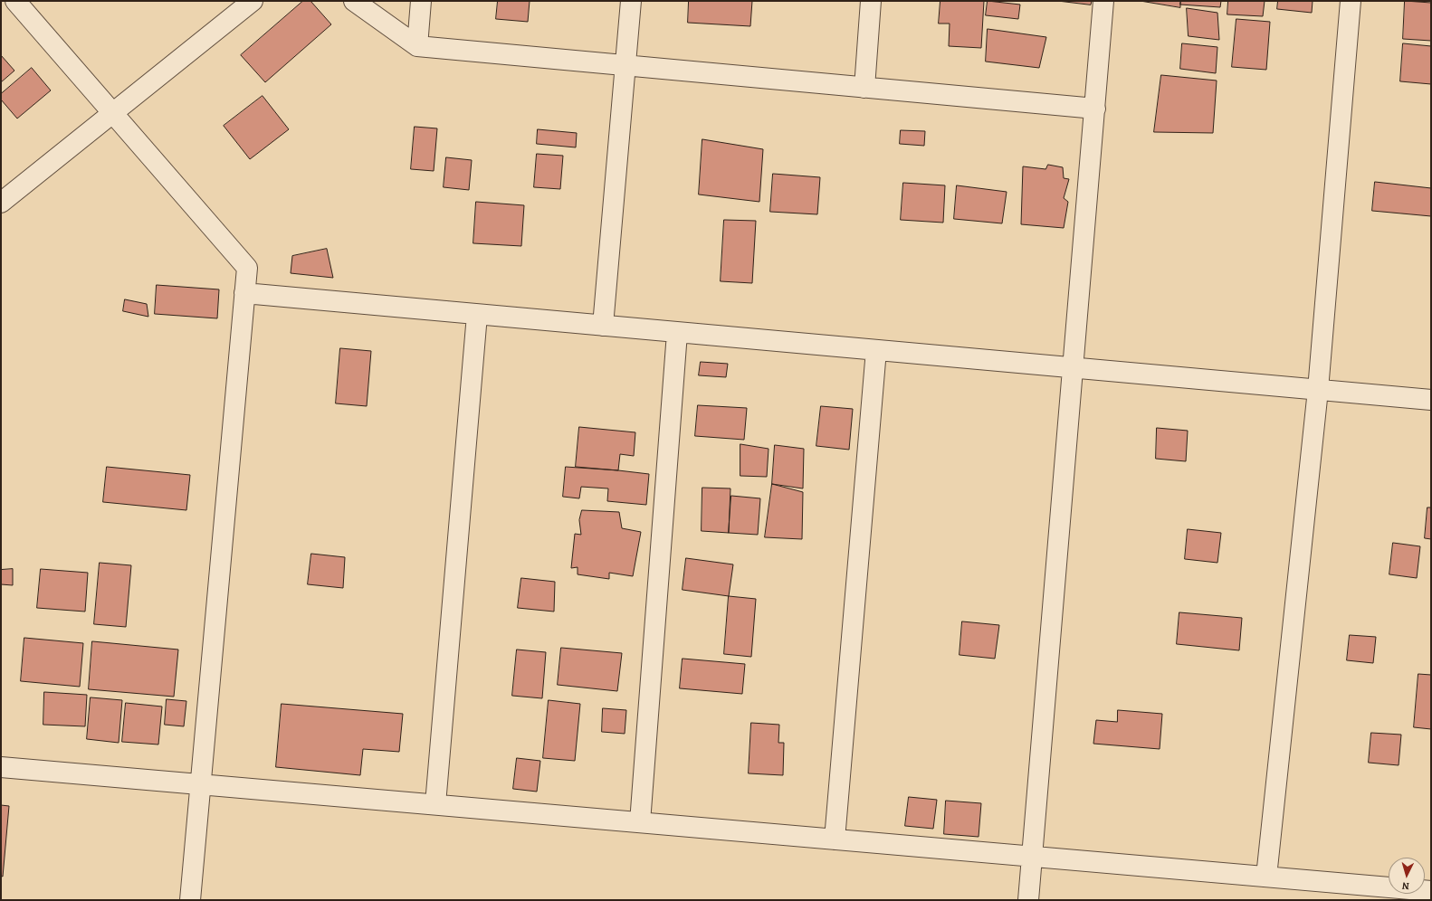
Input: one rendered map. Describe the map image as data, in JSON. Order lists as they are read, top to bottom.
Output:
{
  "north": "bottom"
}
